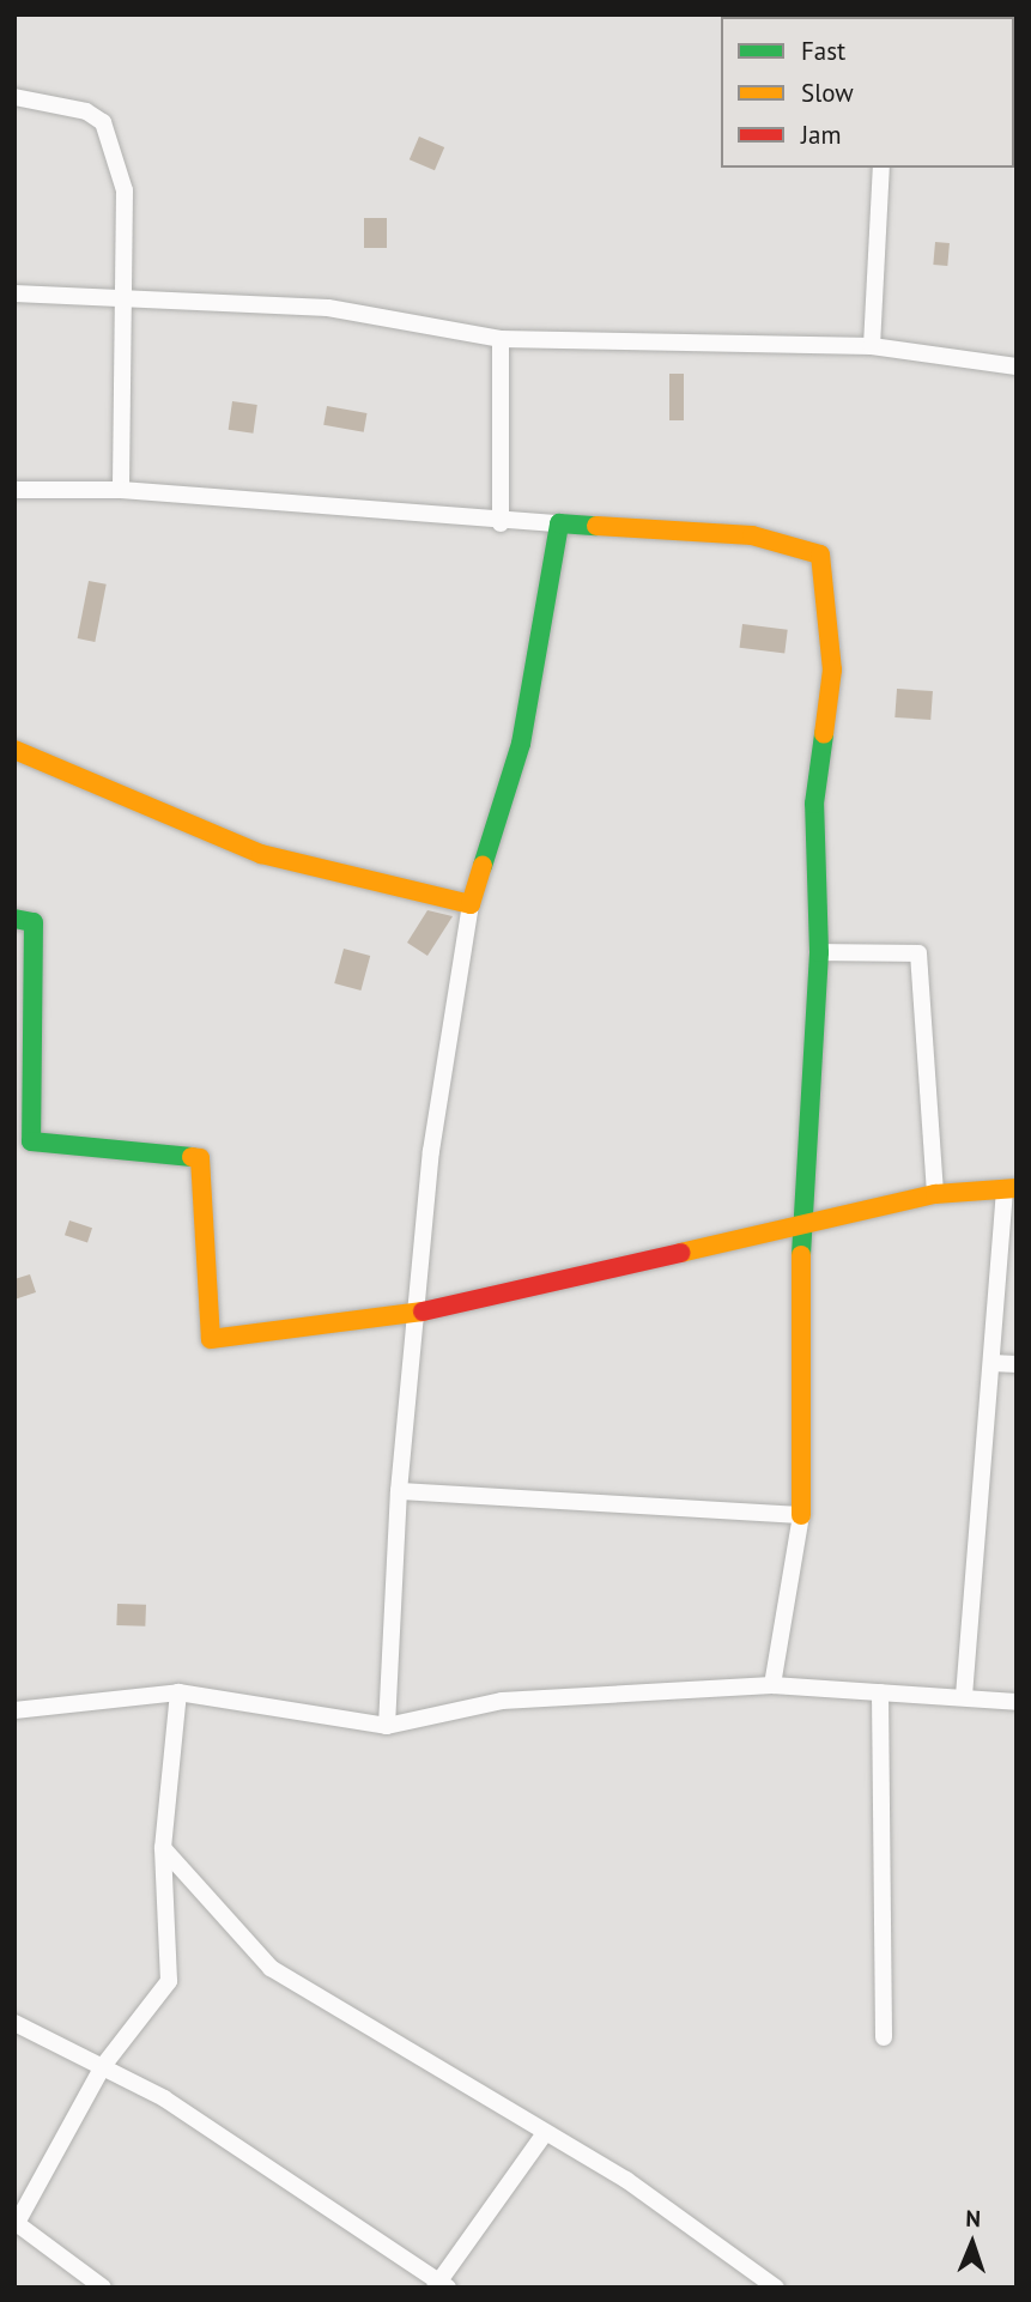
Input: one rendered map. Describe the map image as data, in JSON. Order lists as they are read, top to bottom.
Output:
{
  "legend": ["Fast", "Slow", "Jam"],
  "north": "top"
}
